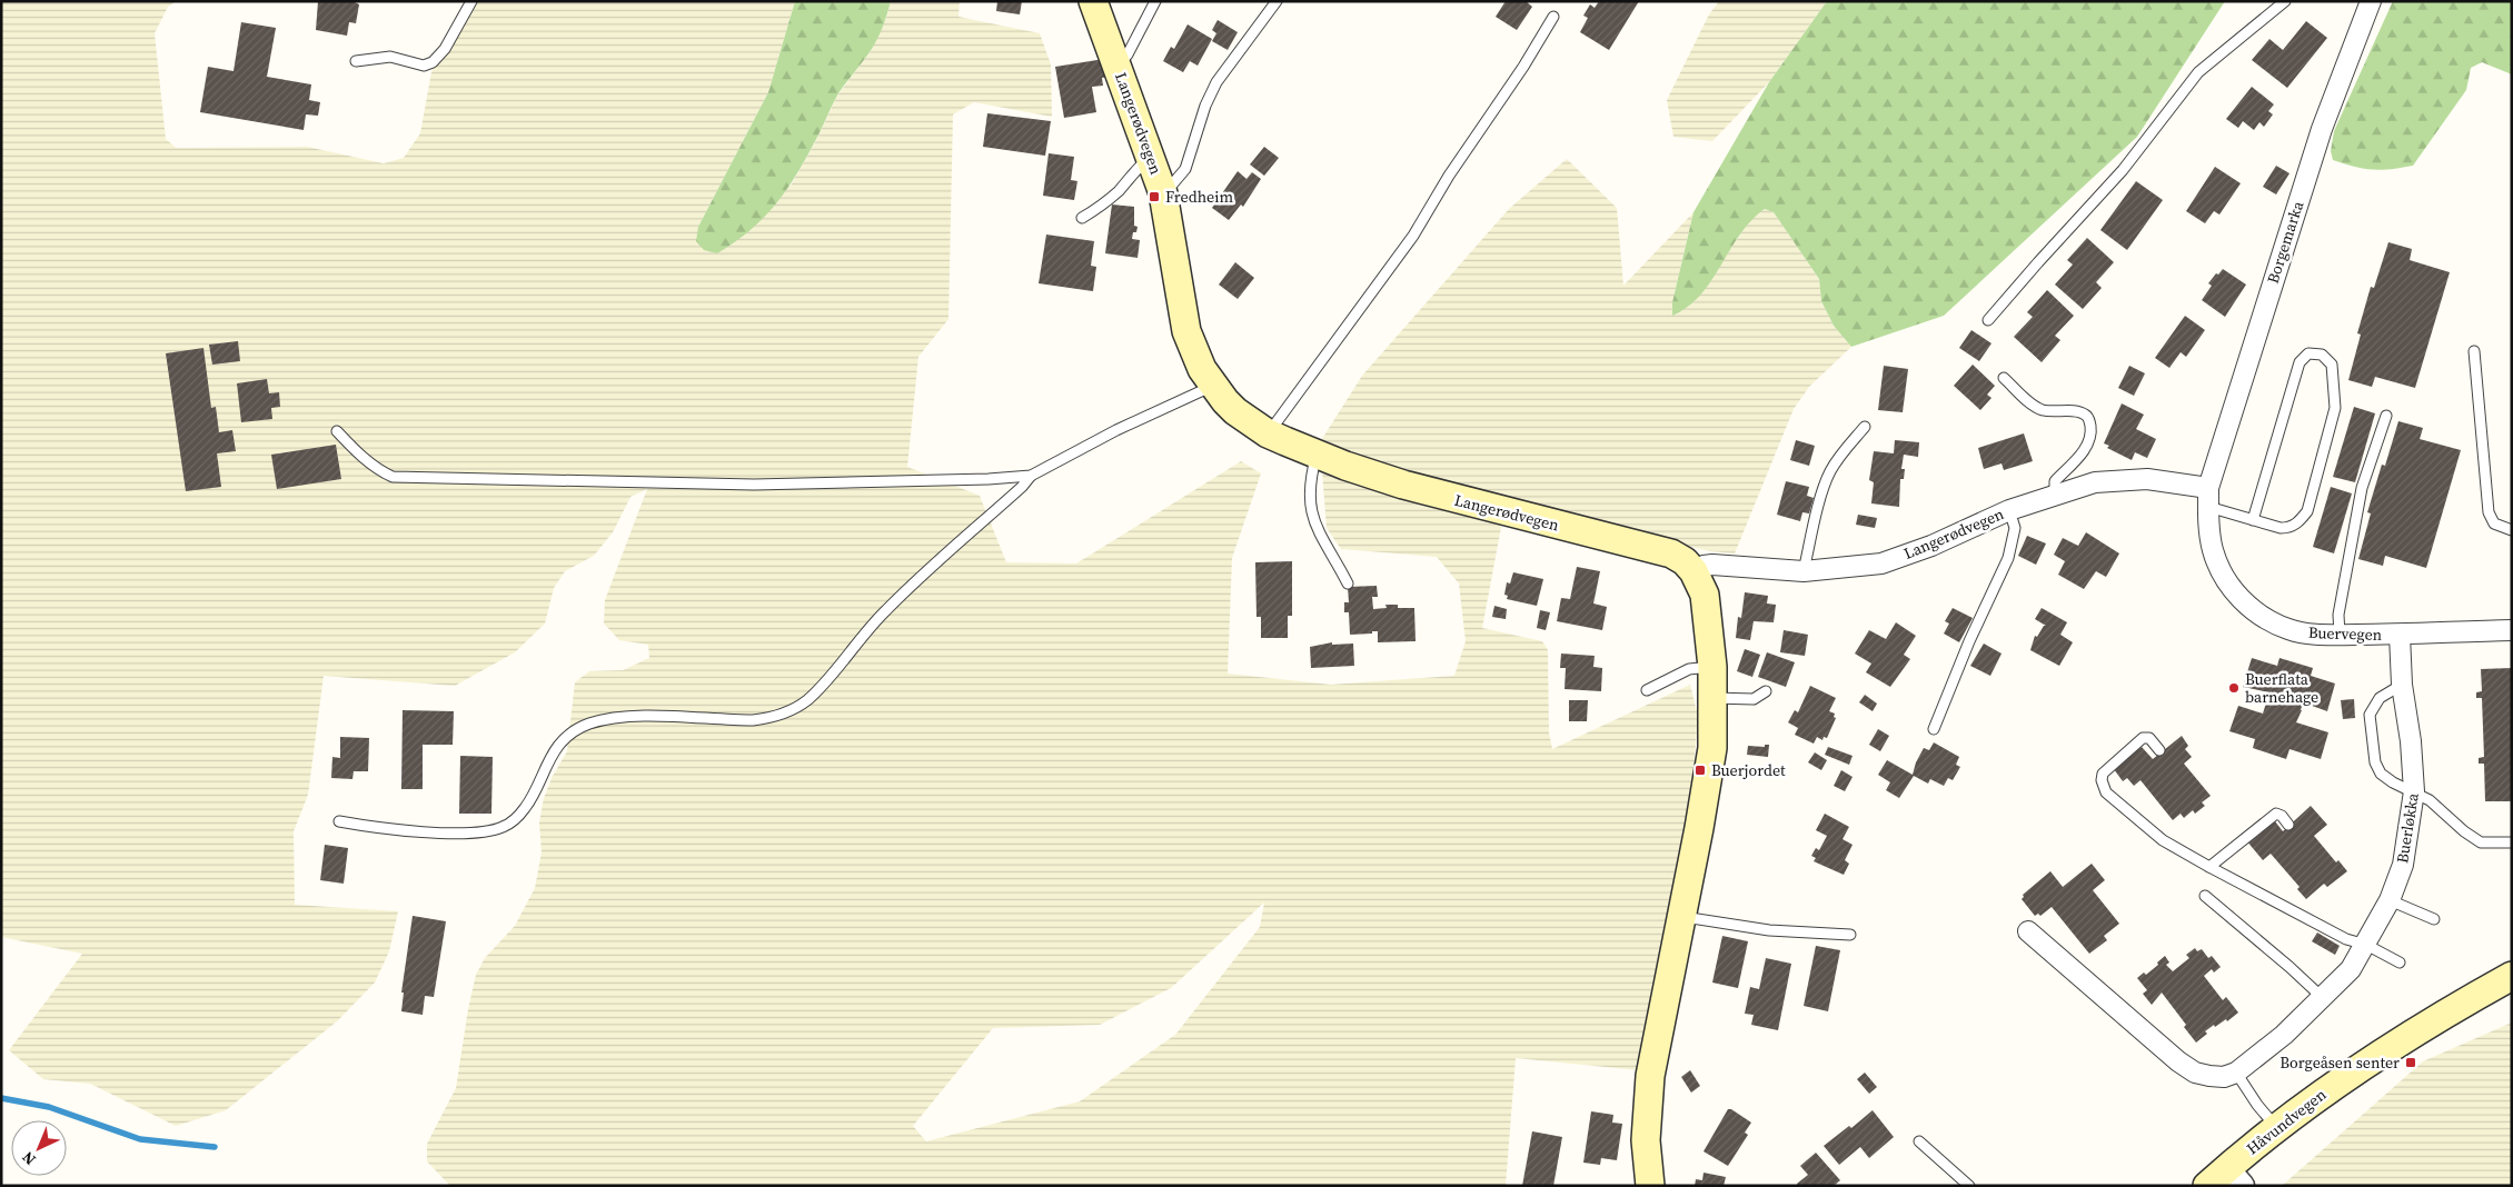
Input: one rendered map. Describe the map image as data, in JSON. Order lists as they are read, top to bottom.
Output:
{
  "streets": {
    "main road": ["Langerødvegen", "Håvundvegen"],
    "street": ["Borgemarka", "Buervegen", "Buerløkka"]
  },
  "crossings": [
    ["Langerødvegen", "Borgemarka"],
    ["Langerødvegen", "Buervegen"],
    ["Borgemarka", "Buervegen"],
    ["Buervegen", "Buerløkka"]
  ],
  "places": {
    "transit": ["Fredheim", "Buerjordet", "Borgeåsen senter"],
    "other": ["Buerflata barnehage"]
  },
  "north": "bottom left"
}
